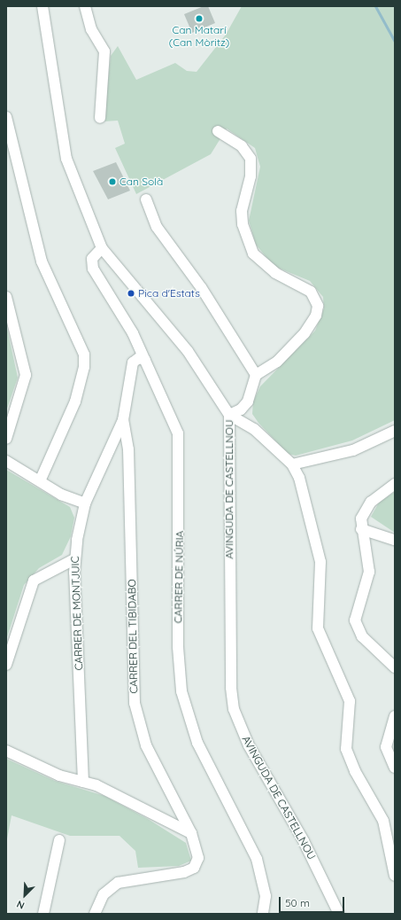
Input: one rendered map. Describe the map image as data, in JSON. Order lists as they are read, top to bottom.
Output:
{
  "streets": {
    "street": [
      "AVINGUDA DE CASTELLNOU",
      "CARRER DE NÚRIA",
      "CARRER DE MONTJUIC",
      "CARRER DEL TIBIDABO"
    ]
  },
  "crossings": [
    ["AVINGUDA DE CASTELLNOU", "CARRER DE NÚRIA"],
    ["CARRER DE NÚRIA", "CARRER DE MONTJUIC"],
    ["CARRER DE MONTJUIC", "CARRER DEL TIBIDABO"]
  ],
  "places": ["Can Matarí (Can Mòritz)", "Can Solà", "Pica d'Estats"],
  "scale_bar": "50 m",
  "north": "bottom left"
}
